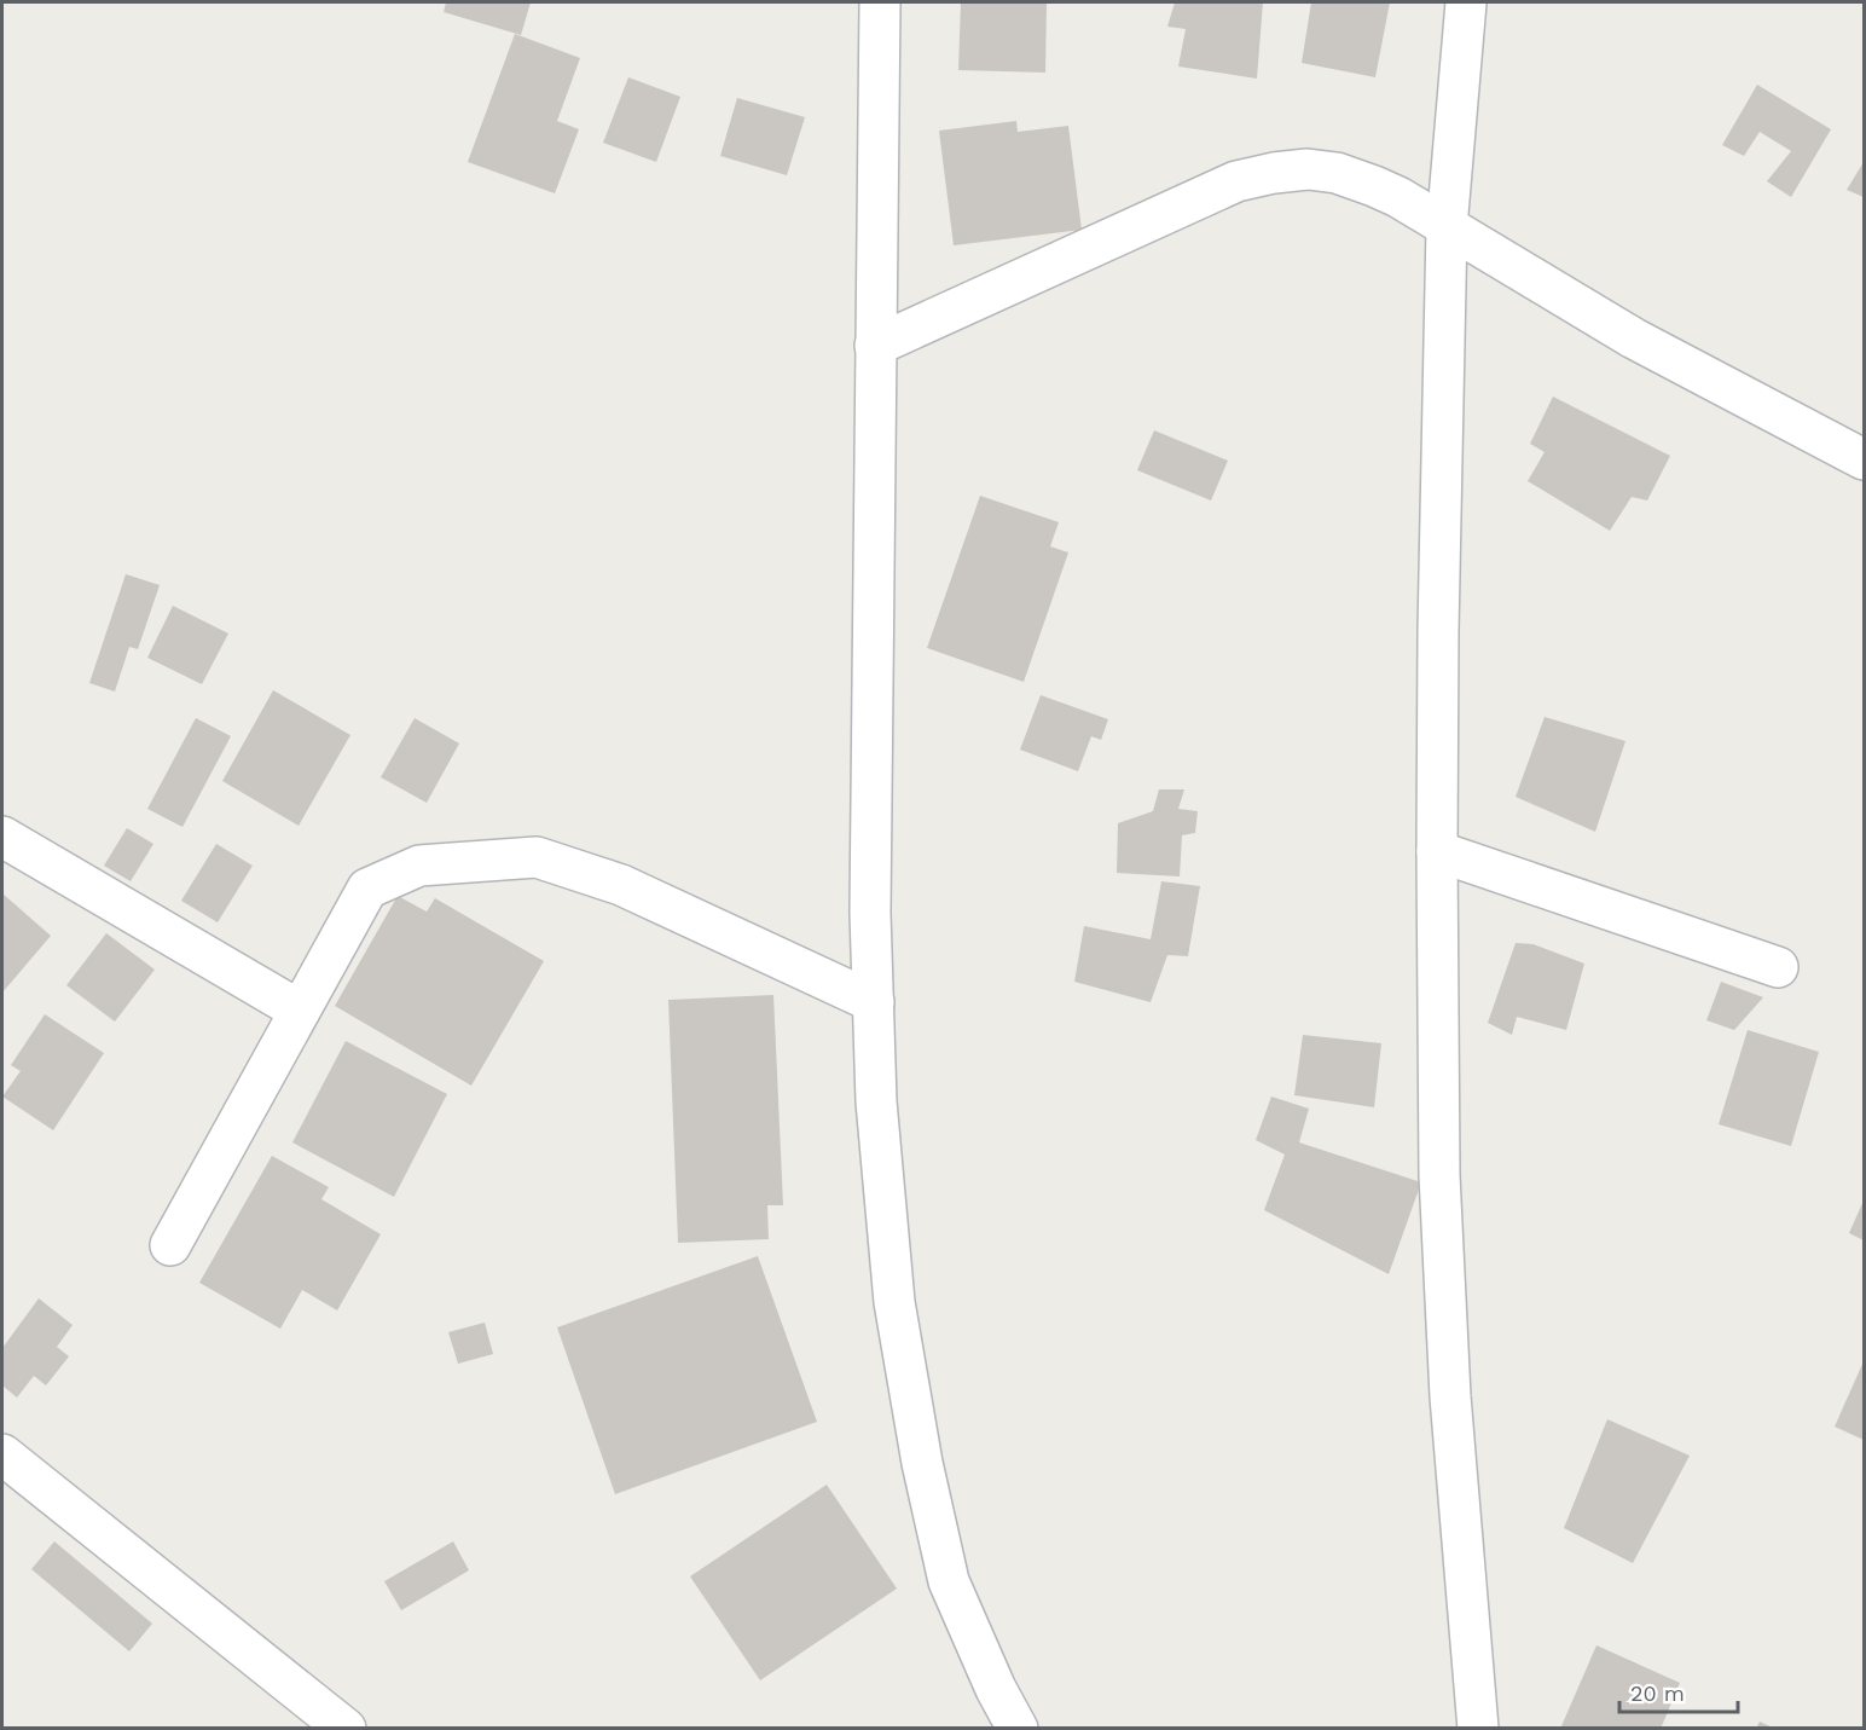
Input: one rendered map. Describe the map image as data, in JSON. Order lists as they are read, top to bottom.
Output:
{
  "scale_bar": "20 m"
}
